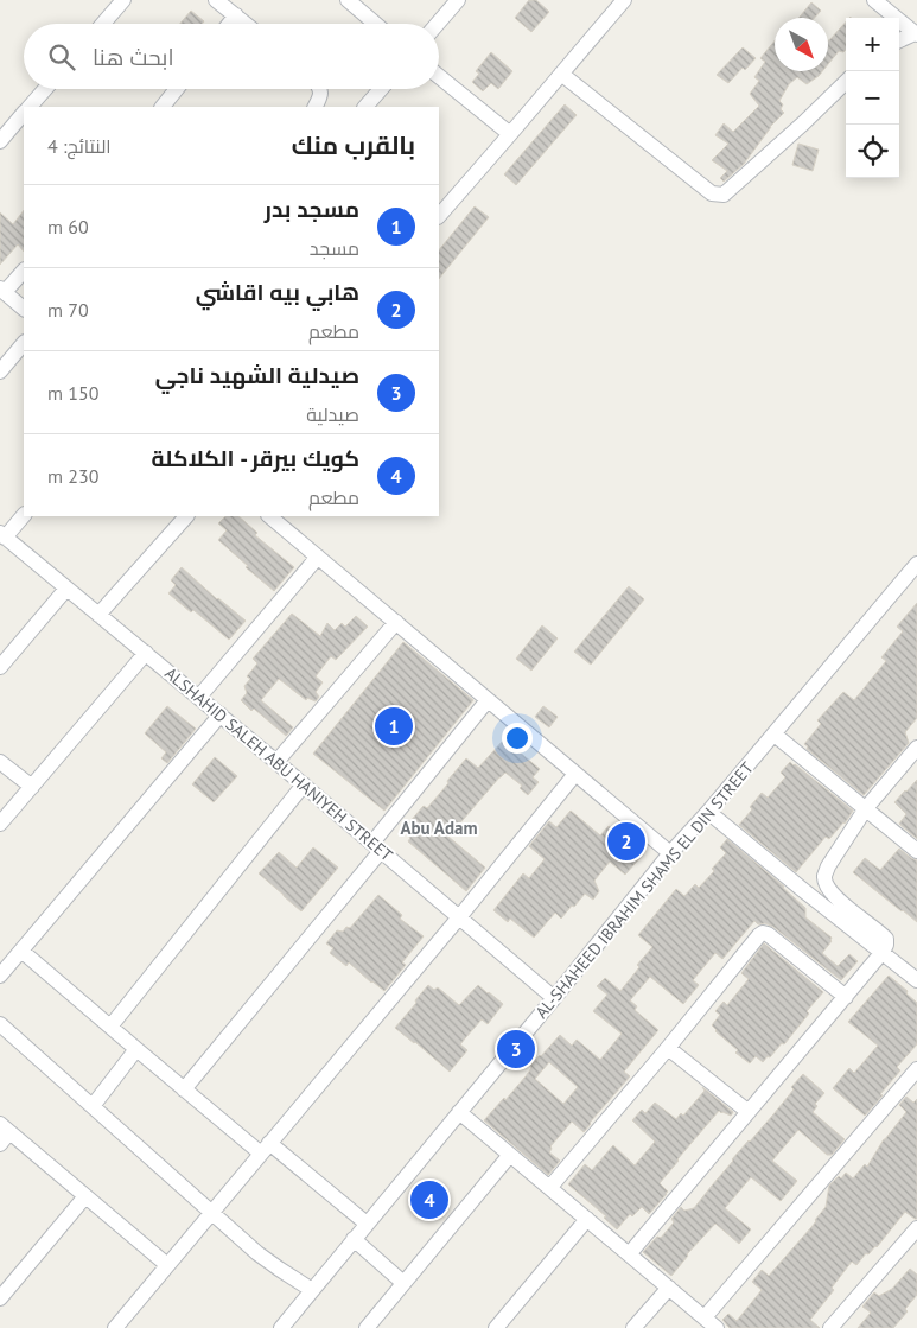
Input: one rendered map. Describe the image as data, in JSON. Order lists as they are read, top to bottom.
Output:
{
  "streets": {
    "street": ["ALSHAHID SALEH ABU HANIYEH STREET", "AL-SHAHEED IBRAHIM SHAMS EL DIN STREET"]
  },
  "crossings": [
    ["ALSHAHID SALEH ABU HANIYEH STREET", "AL-SHAHEED IBRAHIM SHAMS EL DIN STREET"]
  ],
  "districts": ["Abu Adam"],
  "north": "bottom right",
  "page": {
    "map_buttons": ["+", "−"],
    "search": "ابحث هنا",
    "heading": ["بالقرب منك", "النتائج: 4"],
    "list": [
      {
        "mark": "1",
        "name": "مسجد بدر",
        "note": "مسجد",
        "value": "60 m"
      },
      {
        "mark": "2",
        "name": "هابي بيه اقاشي",
        "note": "مطعم",
        "value": "70 m"
      },
      {
        "mark": "3",
        "name": "صيدلية الشهيد ناجي",
        "note": "صيدلية",
        "value": "150 m"
      },
      {
        "mark": "4",
        "name": "كويك بيرقر - الكلاكلة",
        "note": "مطعم",
        "value": "230 m"
      }
    ],
    "pins": [
      "1",
      "2",
      "3",
      "4"
    ]
  }
}
